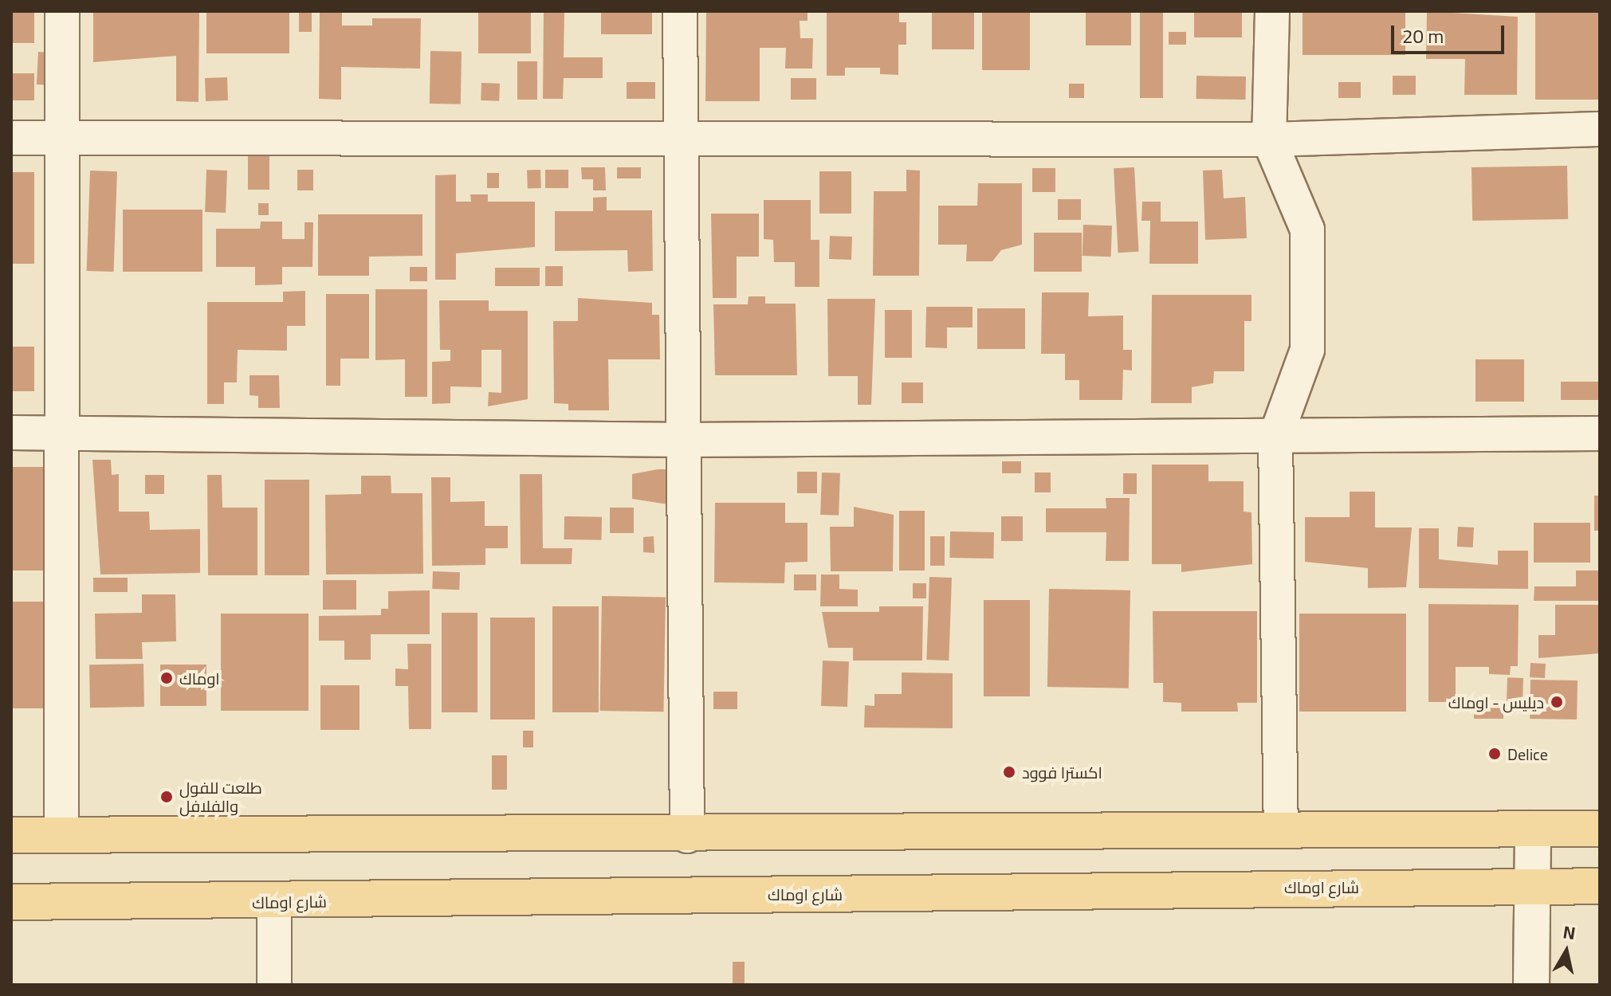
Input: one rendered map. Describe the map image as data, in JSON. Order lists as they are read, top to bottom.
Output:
{
  "streets": {
    "main road": ["شارع اوماك"]
  },
  "places": [
    "اوماك",
    "ديليس - اوماك",
    "Delice",
    "اكسترا فوود",
    "طلعت للفول والفلافل"
  ],
  "scale_bar": "20 m",
  "north": "top"
}
